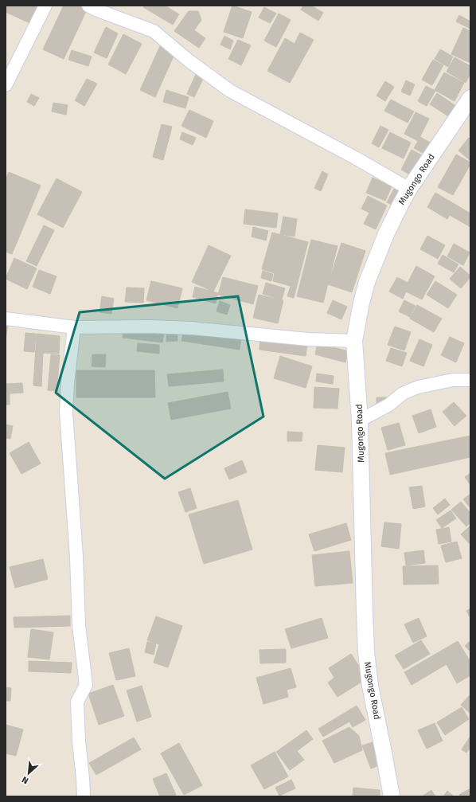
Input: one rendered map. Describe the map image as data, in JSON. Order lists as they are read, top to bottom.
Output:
{
  "streets": {
    "street": ["Mugongo Road"]
  },
  "north": "bottom left"
}
